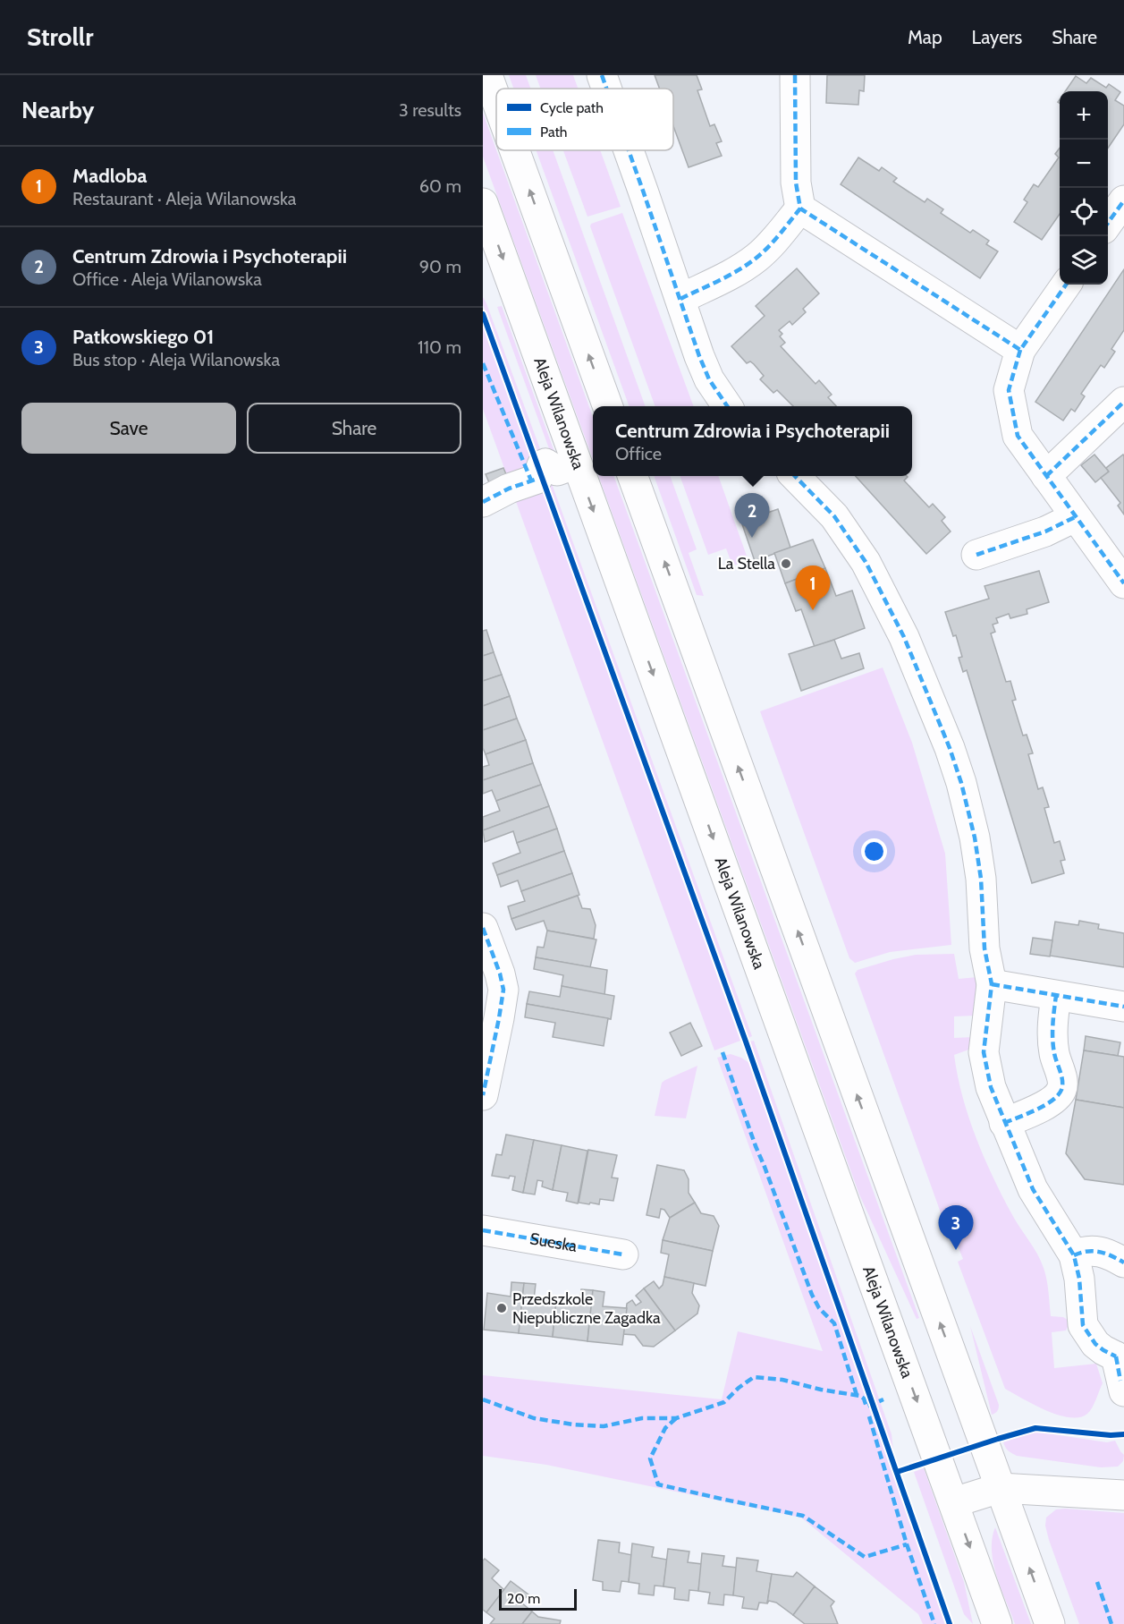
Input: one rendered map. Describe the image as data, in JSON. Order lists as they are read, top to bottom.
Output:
{
  "streets": {
    "street": ["Aleja Wilanowska", "Sueska"]
  },
  "places": ["La Stella", "Przedszkole Niepubliczne Zagadka"],
  "legend": ["Cycle path", "Path"],
  "scale_bar": "20 m",
  "page": {
    "header": "Strollr",
    "nav": ["Map", "Layers", "Share"],
    "heading": ["Nearby", "3 results"],
    "map_buttons": ["+", "−"],
    "list": [
      {
        "mark": "1",
        "name": "Madloba",
        "note": "Restaurant · Aleja Wilanowska",
        "value": "60 m"
      },
      {
        "mark": "2",
        "name": "Centrum Zdrowia i Psychoterapii",
        "note": "Office · Aleja Wilanowska",
        "value": "90 m"
      },
      {
        "mark": "3",
        "name": "Patkowskiego 01",
        "note": "Bus stop · Aleja Wilanowska",
        "value": "110 m"
      }
    ],
    "buttons": ["Save", "Share"],
    "popup": ["Centrum Zdrowia i Psychoterapii", "Office"],
    "pins": ["2", "1", "3"],
    "scale": "20 m"
  }
}
